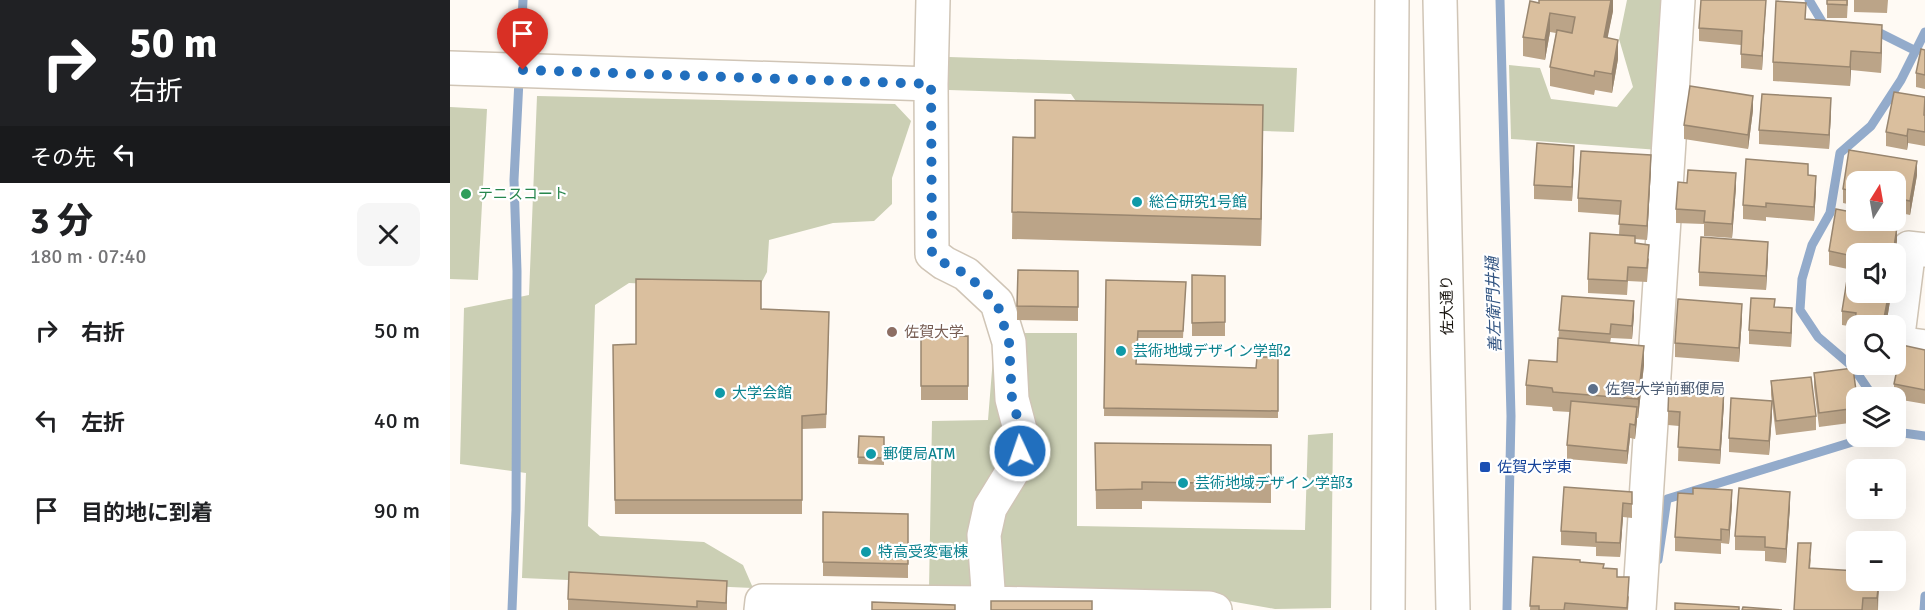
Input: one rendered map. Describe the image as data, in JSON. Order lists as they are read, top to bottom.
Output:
{
  "streets": {
    "street": ["佐大通り"]
  },
  "water": ["善左衛門井樋"],
  "places": {
    "other": [
      "テニスコート",
      "総合研究1号館",
      "佐賀大学",
      "芸術地域デザイン学部2",
      "佐賀大学前郵便局",
      "大学会館",
      "郵便局ATM",
      "芸術地域デザイン学部3",
      "特高受変電棟"
    ],
    "transit": ["佐賀大学東"]
  },
  "north": "top",
  "page": {
    "turn": ["50 m", "右折"],
    "then": "その先",
    "map_buttons": ["+", "−"],
    "heading": ["3 分", "180 m · 07:40"],
    "list": [
      {
        "name": "右折",
        "value": "50 m"
      },
      {
        "name": "左折",
        "value": "40 m"
      },
      {
        "name": "目的地に到着",
        "value": "90 m"
      }
    ]
  }
}
